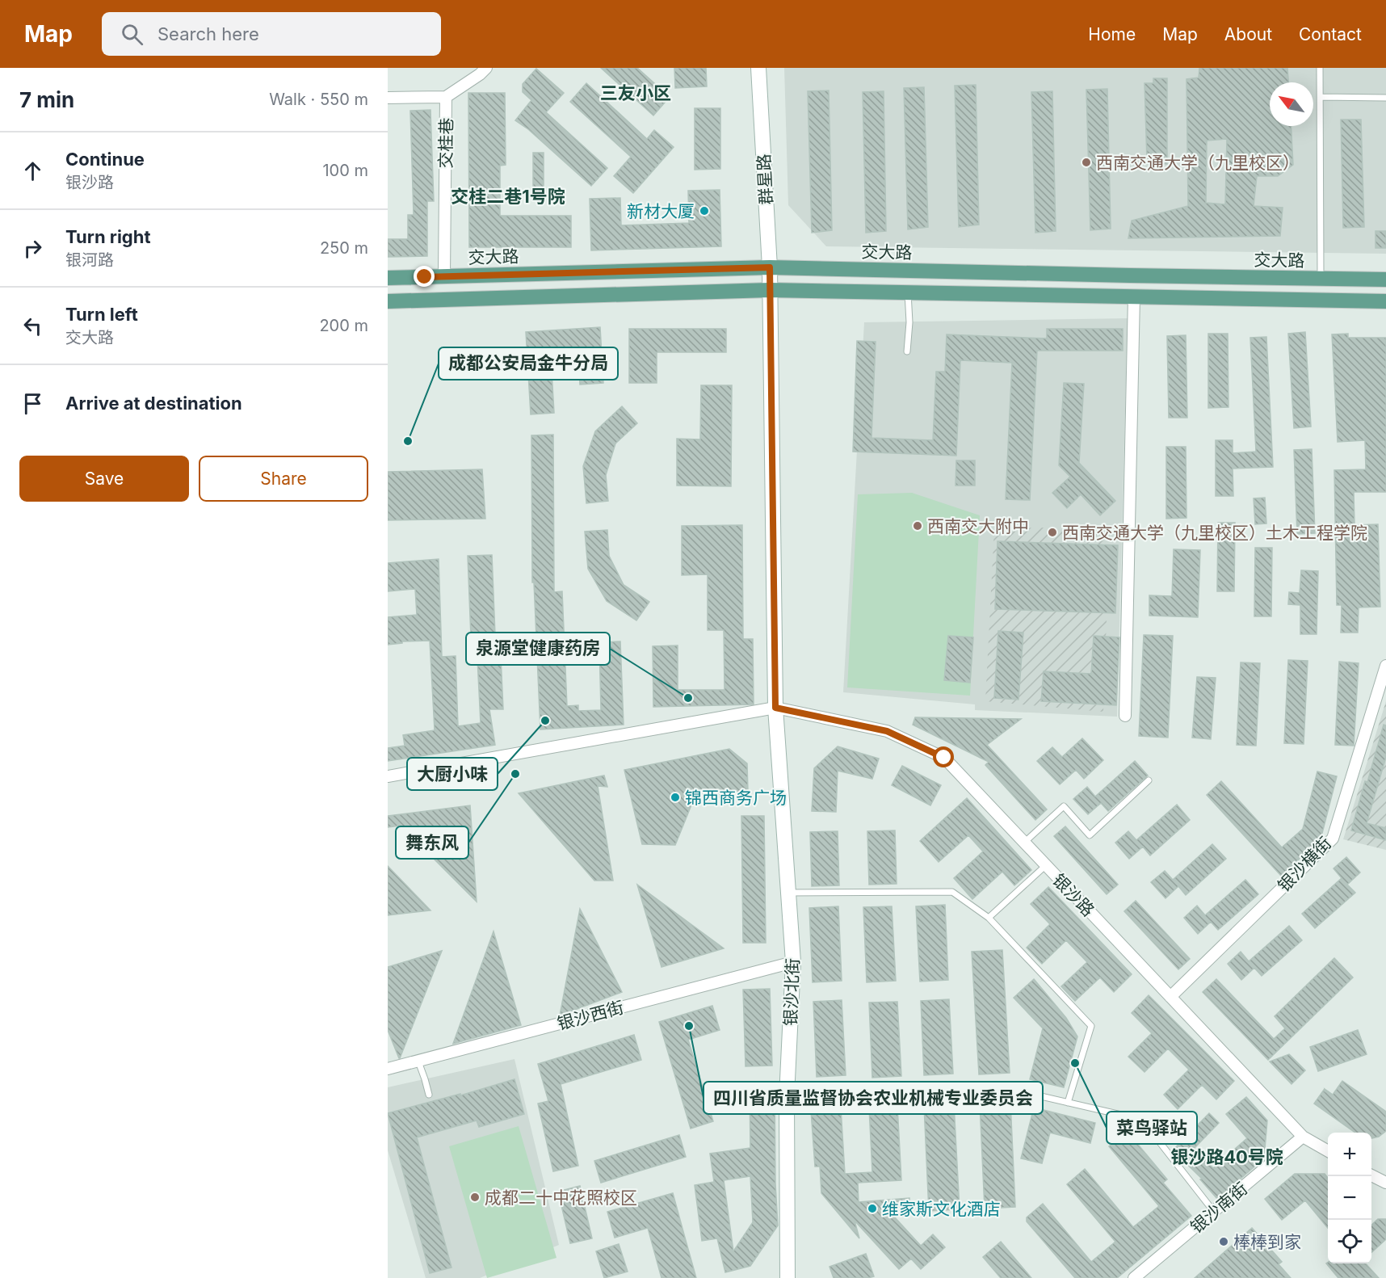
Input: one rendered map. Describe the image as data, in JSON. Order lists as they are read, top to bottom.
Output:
{
  "streets": {
    "main road": ["交大路"],
    "street": [
      "交桂巷",
      "群星路",
      "银沙横街",
      "银沙路",
      "银沙北街",
      "银沙西街",
      "银沙南街"
    ]
  },
  "crossings": [
    ["交桂巷", "交大路"],
    ["群星路", "交大路"],
    ["群星路", "银沙路"],
    ["群星路", "银沙北街"],
    ["银沙横街", "银沙路"],
    ["银沙路", "银沙北街"],
    ["银沙路", "银沙南街"],
    ["银沙北街", "银沙西街"]
  ],
  "districts": ["三友小区", "交桂二巷1号院", "银沙路40号院"],
  "places": [
    "西南交通大学（九里校区）",
    "新材大厦",
    "成都公安局金牛分局",
    "西南交大附中",
    "西南交通大学（九里校区）土木工程学院",
    "泉源堂健康药房",
    "大厨小味",
    "舞东风",
    "锦西商务广场",
    "四川省质量监督协会农业机械专业委员会",
    "菜鸟驿站",
    "成都二十中花照校区",
    "维家斯文化酒店",
    "棒棒到家"
  ],
  "north": "top left",
  "page": {
    "header": "Map",
    "search": "Search here",
    "nav": [
      "Home",
      "Map",
      "About",
      "Contact"
    ],
    "heading": ["7 min", "Walk · 550 m"],
    "list": [
      ["Continue", "银沙路", "100 m"],
      ["Turn right", "银河路", "250 m"],
      ["Turn left", "交大路", "200 m"],
      "Arrive at destination"
    ],
    "buttons": ["Save", "Share"],
    "map_buttons": ["+", "−"]
  }
}
